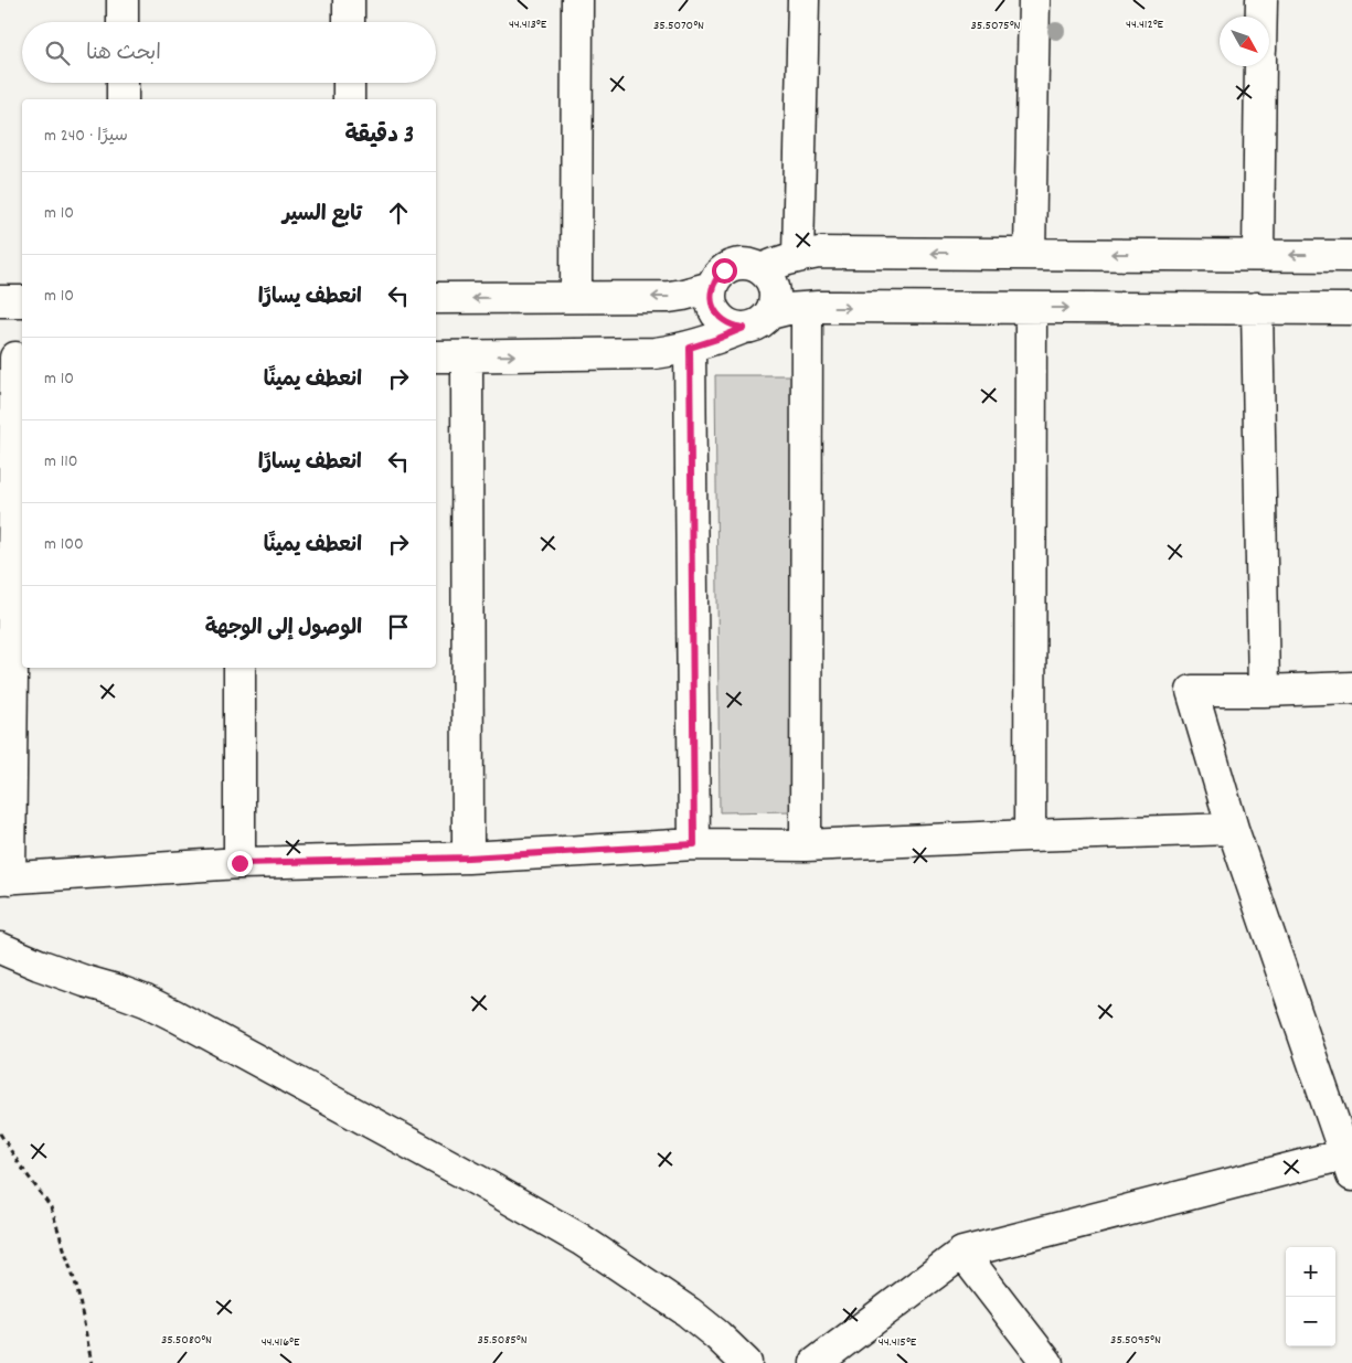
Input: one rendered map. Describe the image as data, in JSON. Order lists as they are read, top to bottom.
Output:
{
  "north": "bottom right",
  "page": {
    "search": "ابحث هنا",
    "heading": ["3 دقيقة", "سيرًا · 240 m"],
    "list": [
      ["تابع السير", "10 m"],
      ["انعطف يسارًا", "10 m"],
      ["انعطف يمينًا", "10 m"],
      ["انعطف يسارًا", "110 m"],
      ["انعطف يمينًا", "100 m"],
      "الوصول إلى الوجهة"
    ],
    "map_buttons": ["+", "−"]
  },
  "coordinates": [
    "44.413°E",
    "44.412°E",
    "35.5070°N",
    "35.5075°N",
    "35.5080°N",
    "35.5085°N",
    "35.5095°N",
    "44.416°E",
    "44.415°E"
  ]
}
